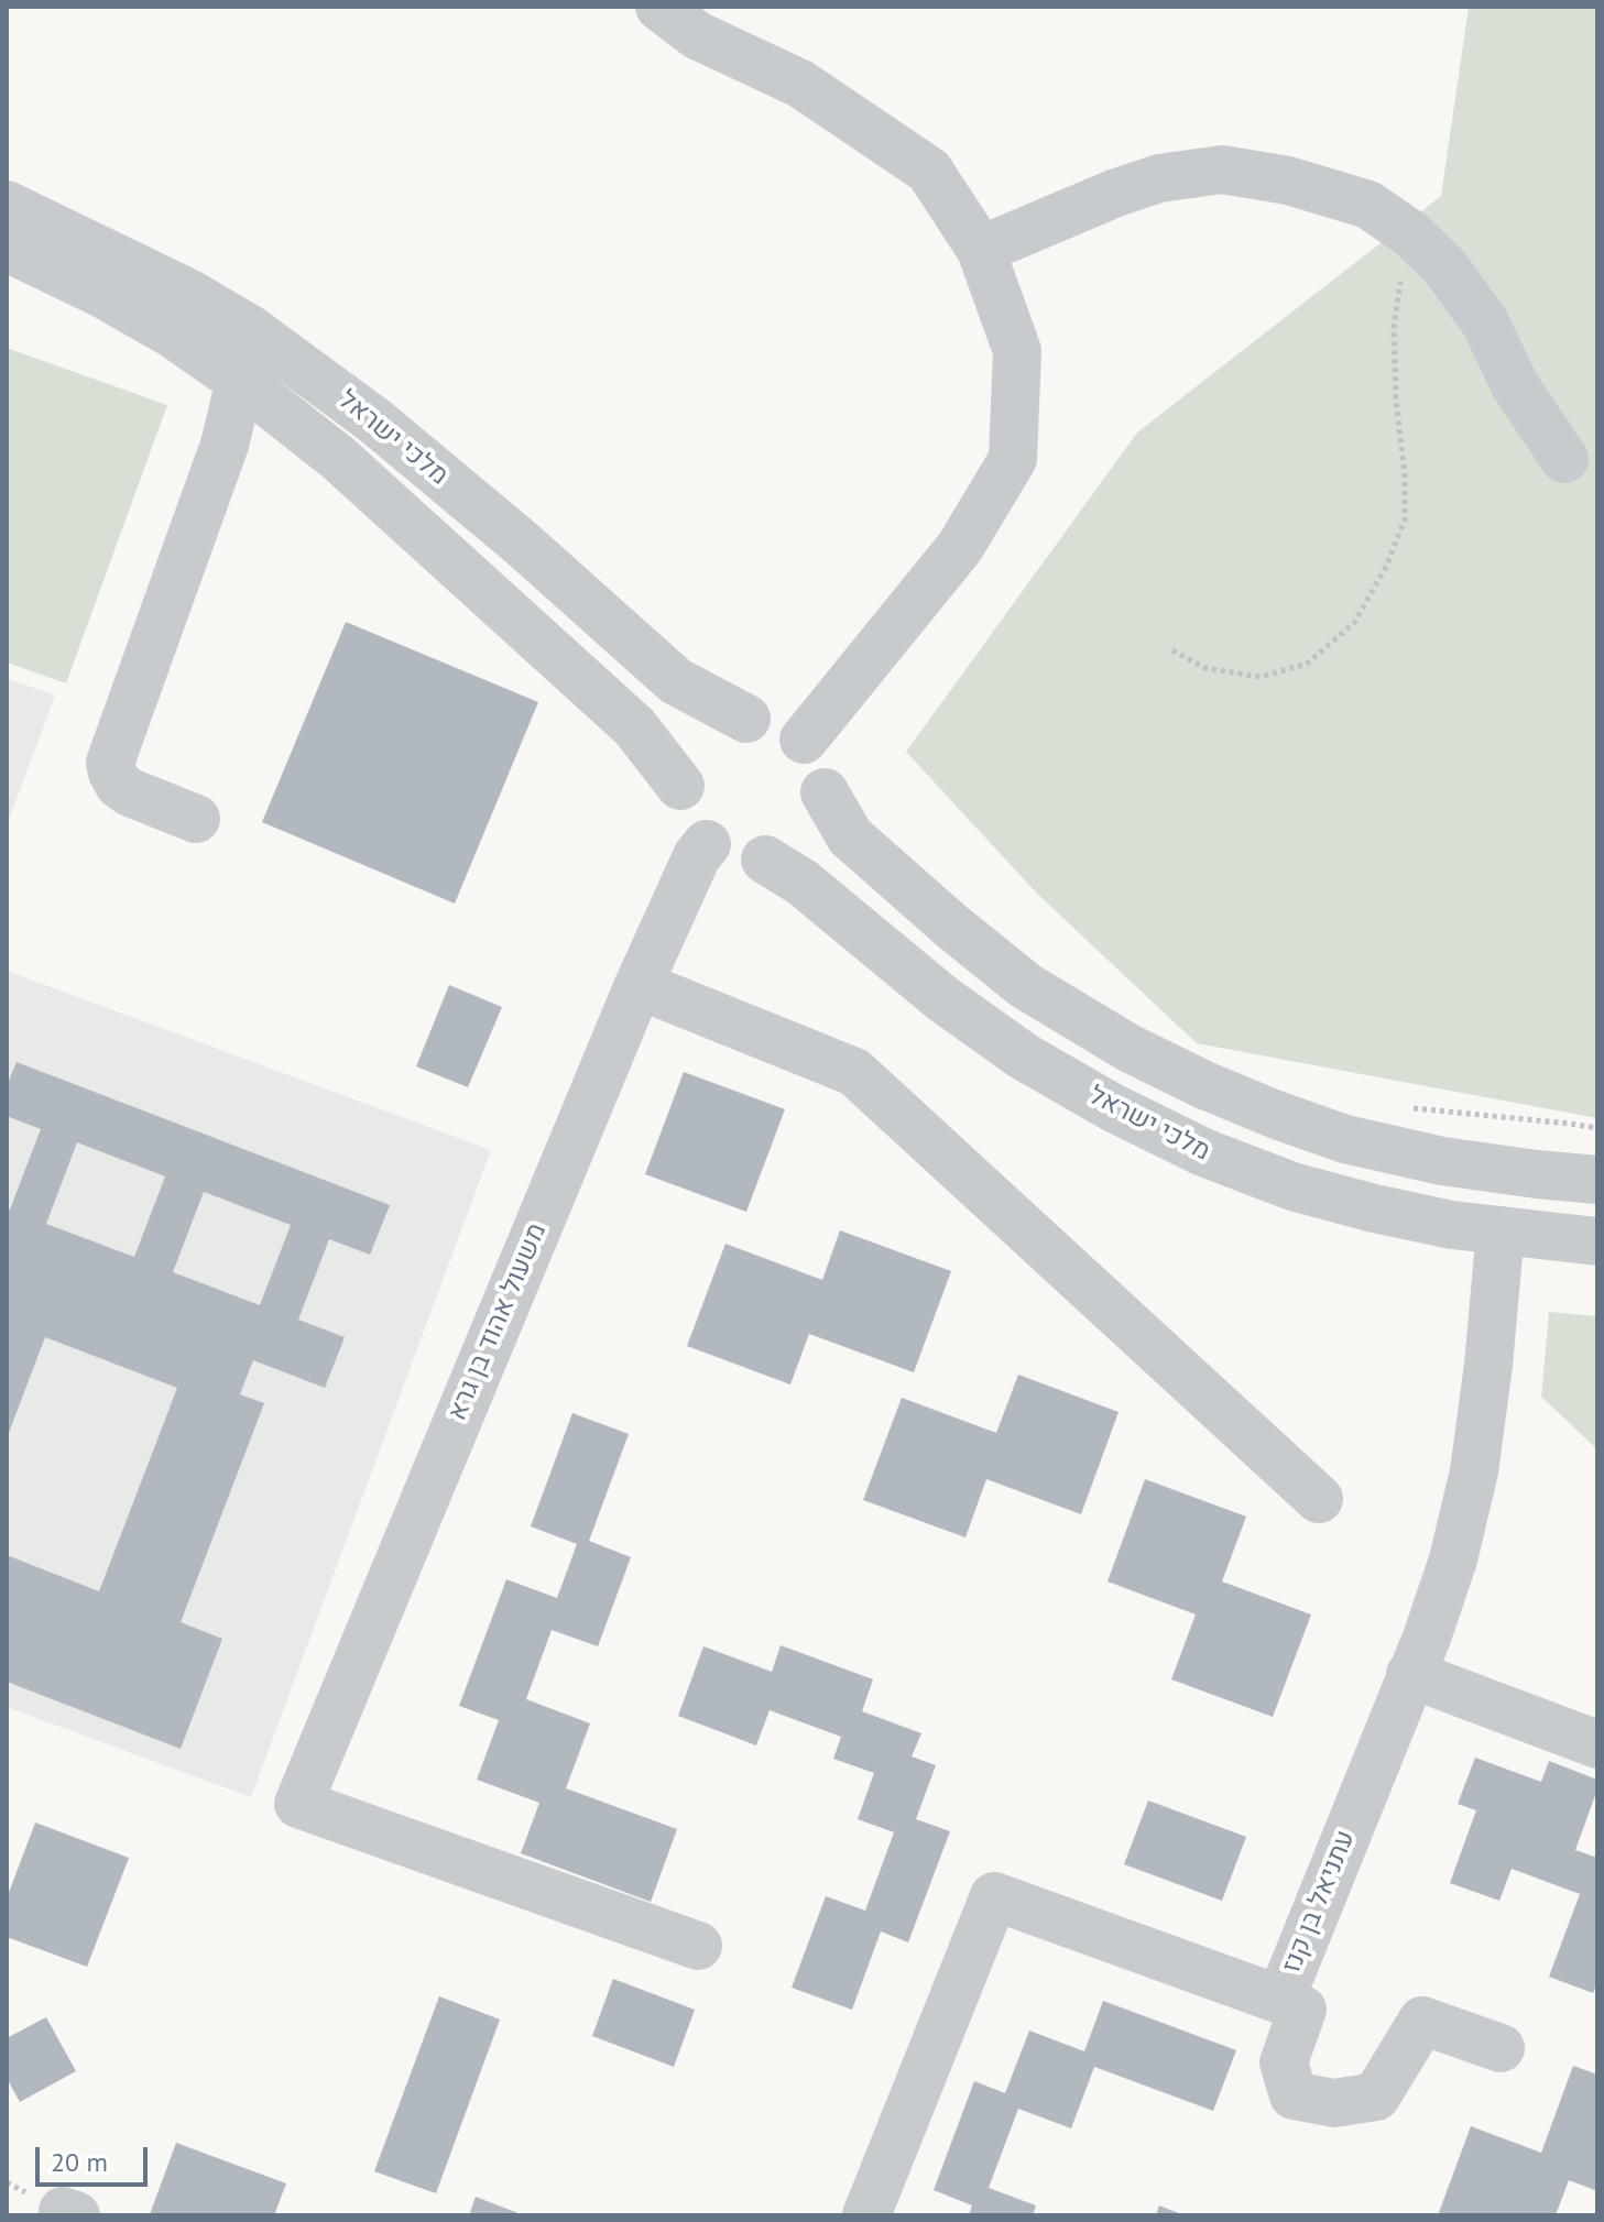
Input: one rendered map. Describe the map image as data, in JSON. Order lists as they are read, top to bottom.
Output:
{
  "streets": {
    "street": ["מלכי ישראל", "משעול אהוד בן גרא", "עתניאל בן קנז"]
  },
  "crossings": [
    ["מלכי ישראל", "משעול אהוד בן גרא"],
    ["מלכי ישראל", "עתניאל בן קנז"]
  ],
  "scale_bar": "20 m"
}
